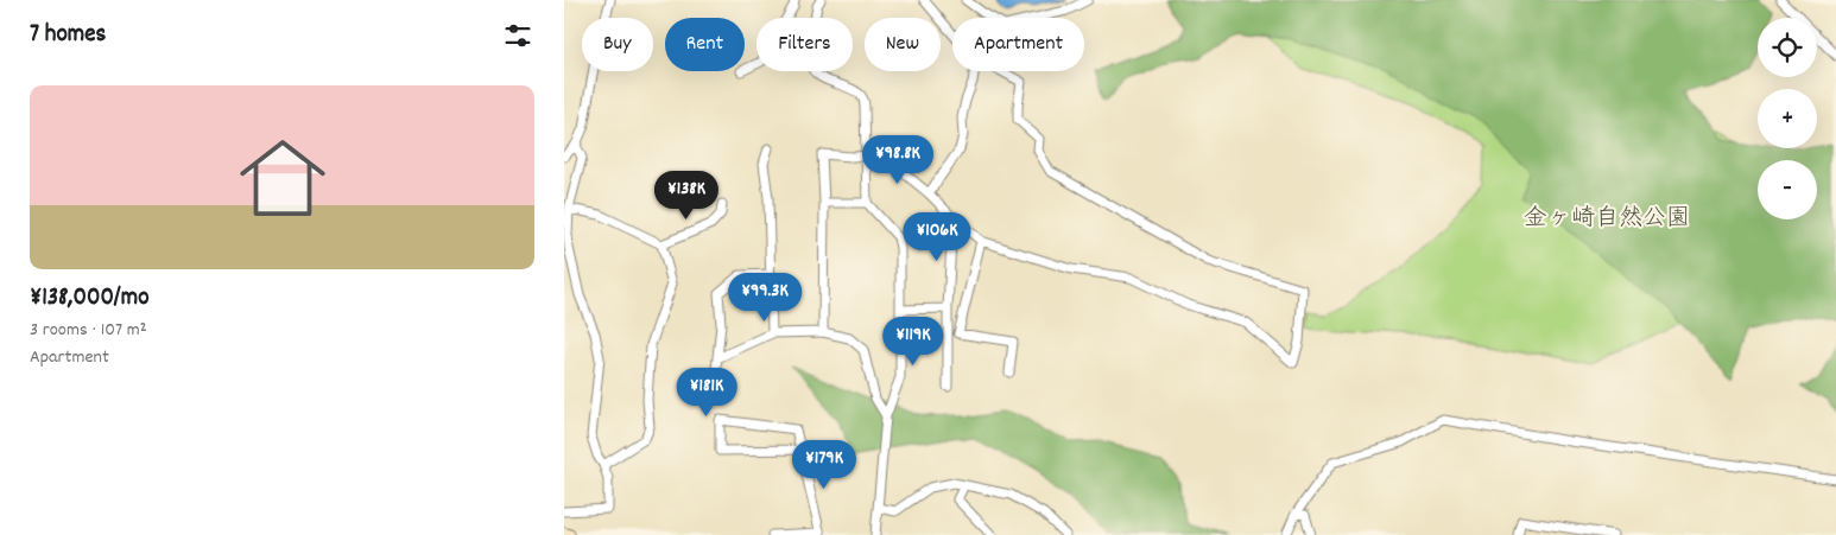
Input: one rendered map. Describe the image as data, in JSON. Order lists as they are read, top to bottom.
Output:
{
  "parks": ["金ヶ崎自然公園"],
  "page": {
    "heading": "7 homes",
    "map_buttons": ["+", "−"],
    "chip": [
      "Buy",
      "Rent",
      "Filters",
      "New",
      "Apartment"
    ],
    "list": [
      {
        "name": "¥138,000/mo",
        "note": "3 rooms · 107 m² · Apartment"
      }
    ],
    "price": [
      "¥98.8K",
      "¥138K",
      "¥106K",
      "¥99.3K",
      "¥119K",
      "¥181K",
      "¥179K"
    ]
  }
}
